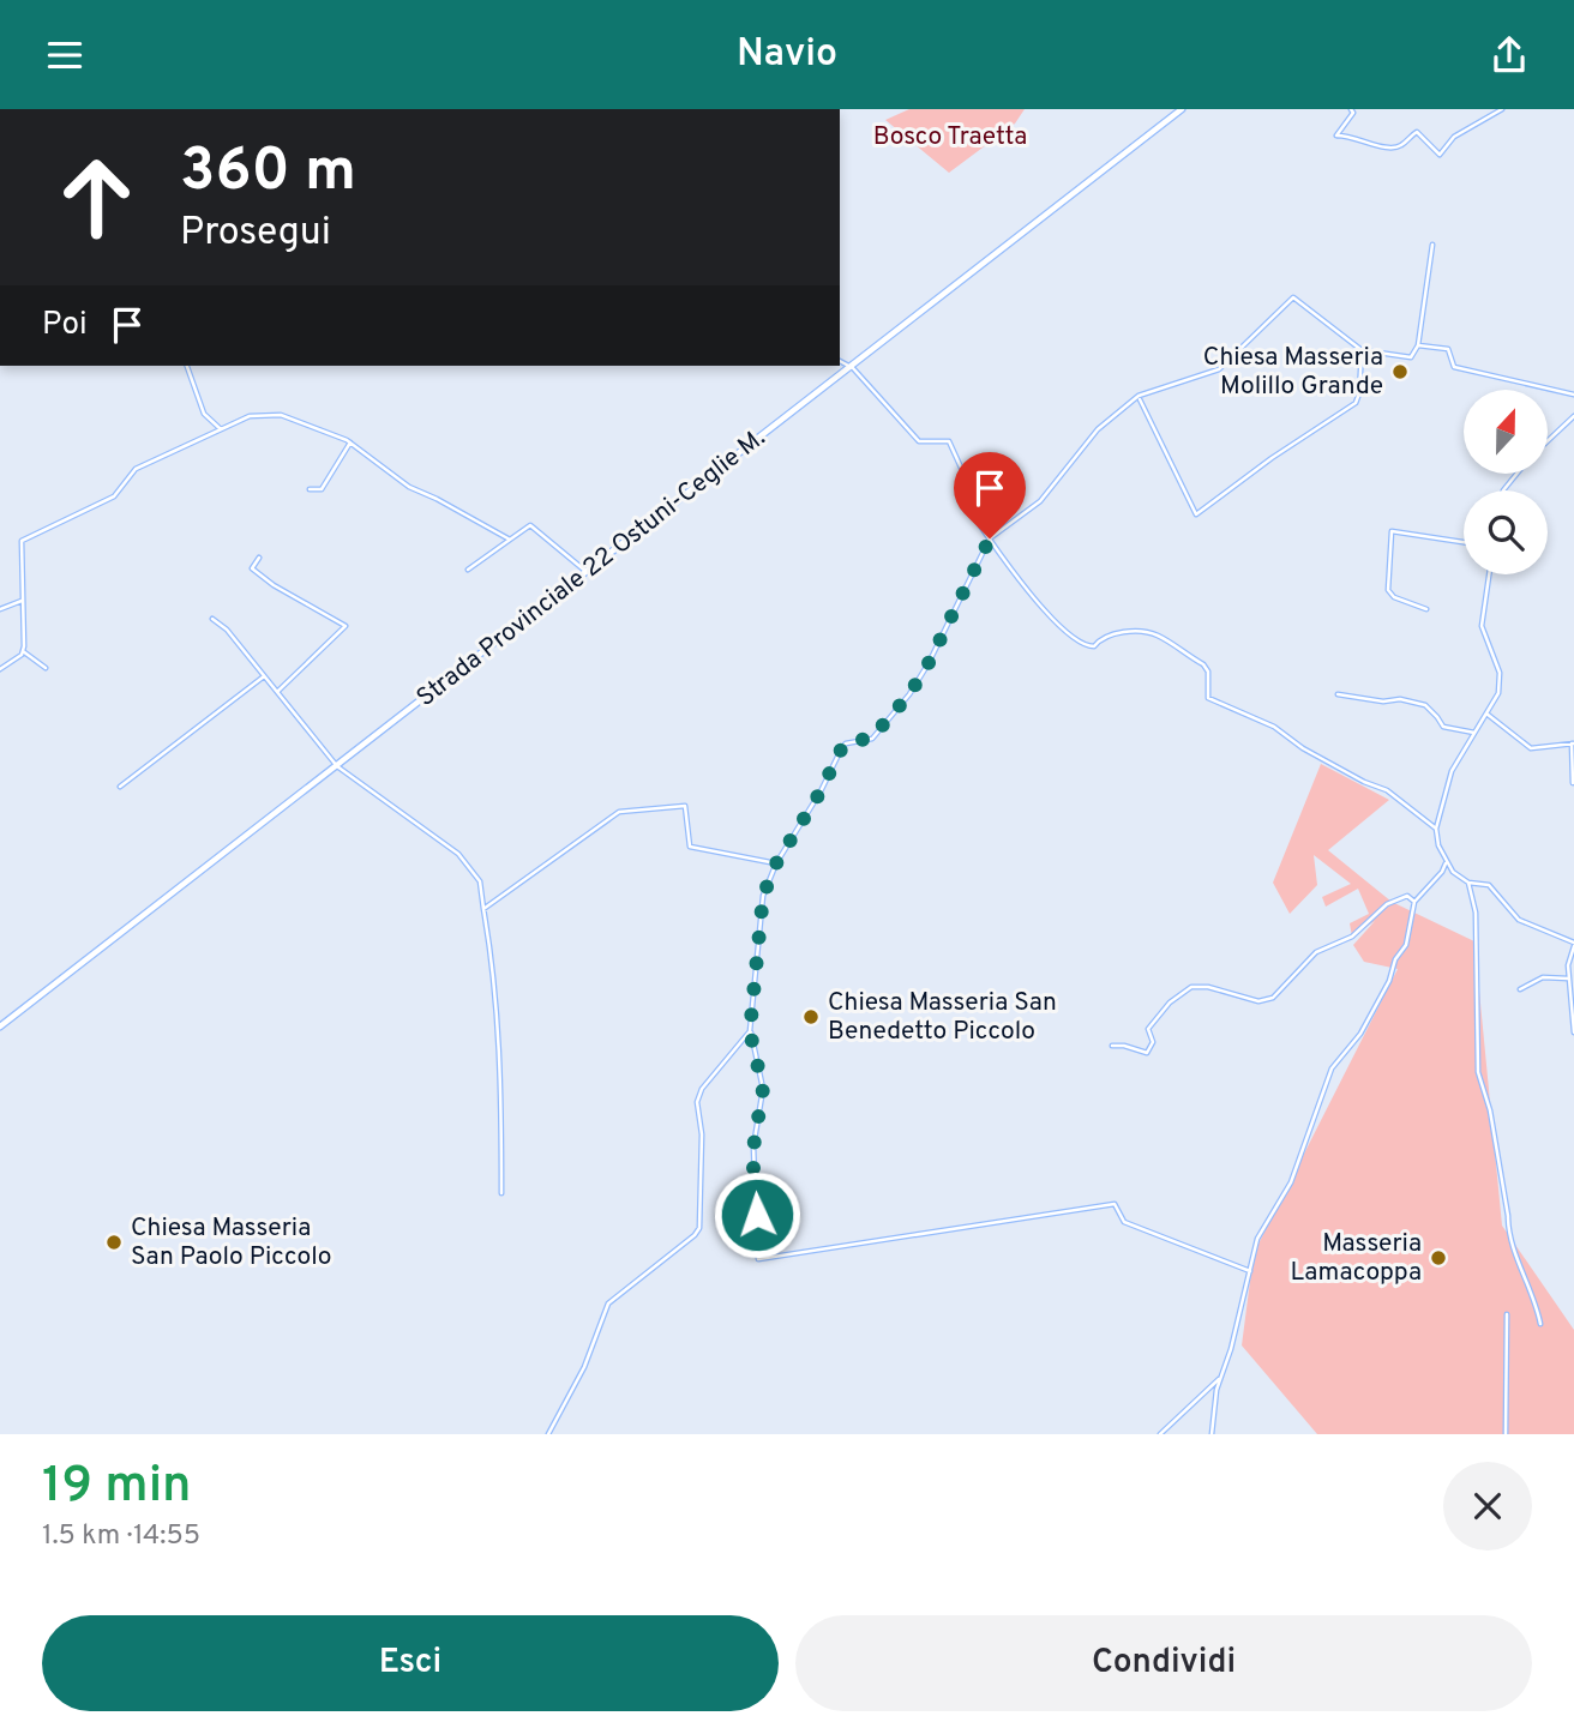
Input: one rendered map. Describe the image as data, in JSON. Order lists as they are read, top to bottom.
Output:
{
  "streets": {
    "main road": ["Strada Provinciale 22 Ostuni-Ceglie M."]
  },
  "parks": ["Bosco Traetta"],
  "places": [
    "Chiesa Masseria Molillo Grande",
    "Chiesa Masseria San Benedetto Piccolo",
    "Chiesa Masseria San Paolo Piccolo",
    "Masseria Lamacoppa"
  ],
  "north": "top",
  "page": {
    "header": "Navio",
    "turn": ["360 m", "Prosegui"],
    "then": "Poi",
    "heading": ["19 min", "1.5 km · 14:55"],
    "buttons": ["Esci", "Condividi"]
  }
}
